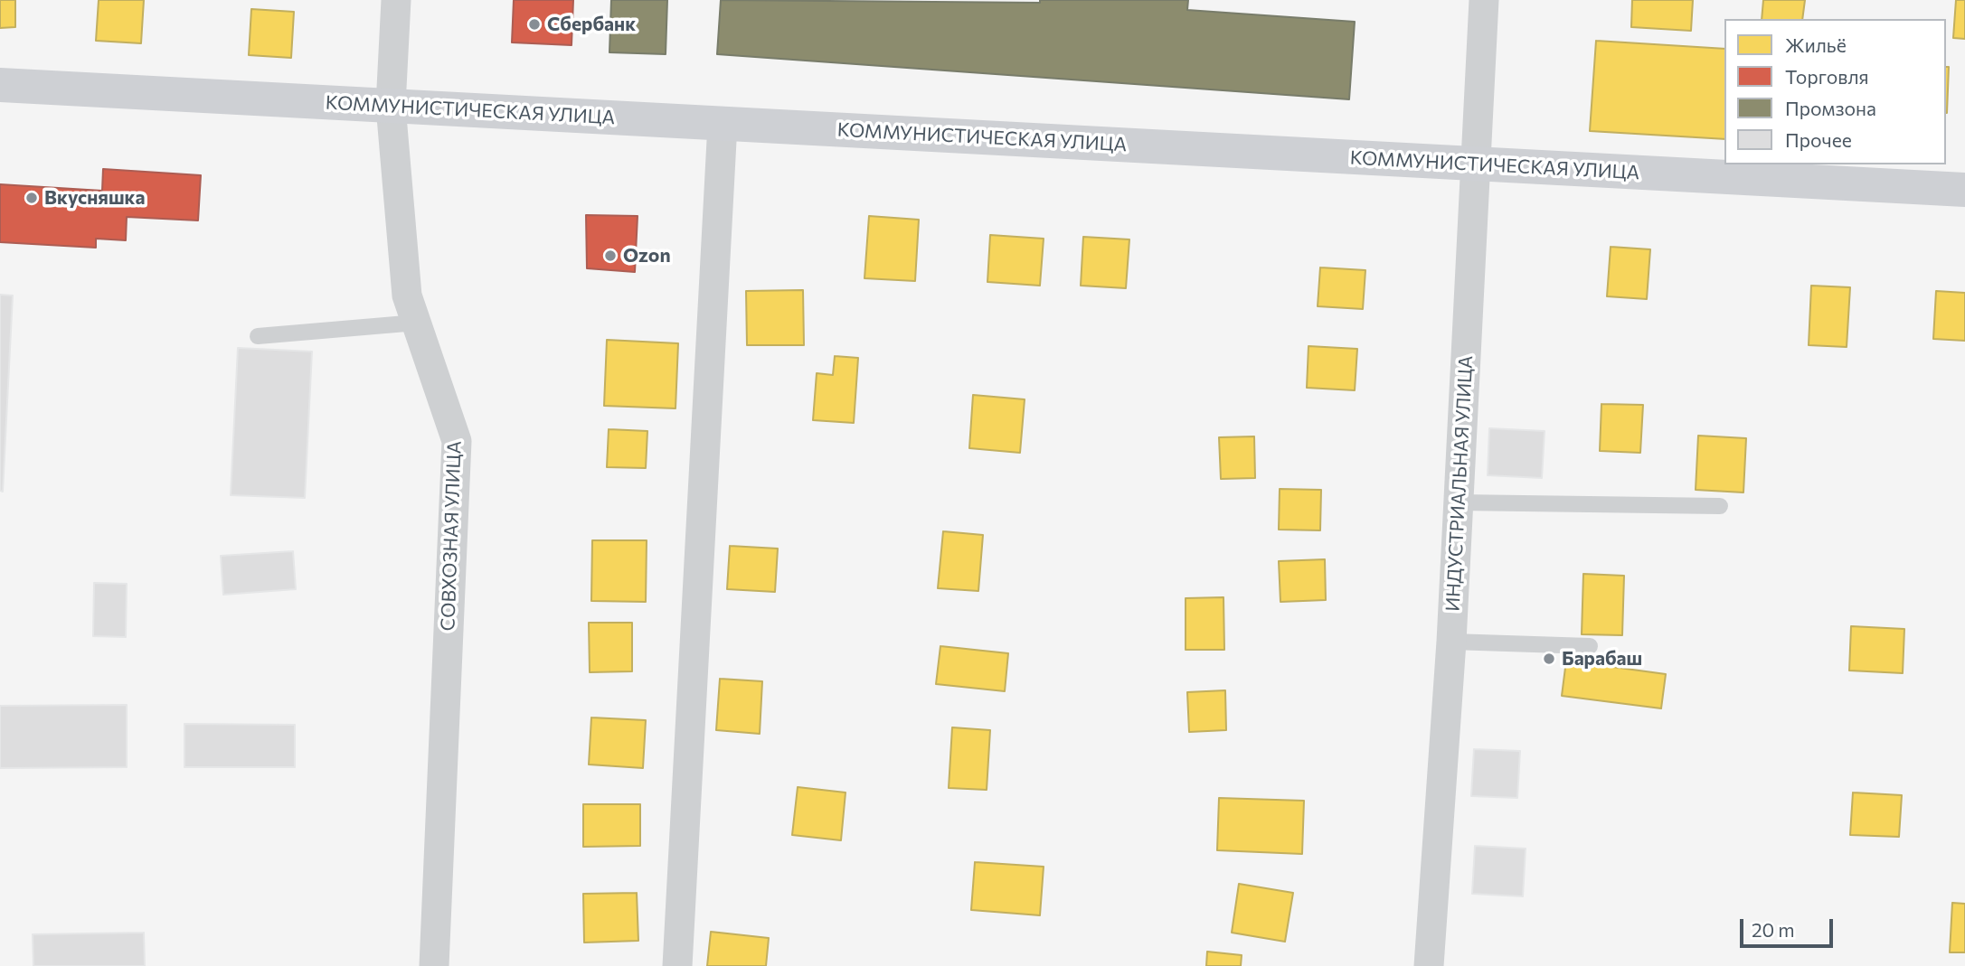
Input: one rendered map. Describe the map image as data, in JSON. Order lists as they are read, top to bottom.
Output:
{
  "streets": {
    "street": ["КОММУНИСТИЧЕСКАЯ УЛИЦА", "ИНДУСТРИАЛЬНАЯ УЛИЦА", "СОВХОЗНАЯ УЛИЦА"]
  },
  "crossings": [
    ["КОММУНИСТИЧЕСКАЯ УЛИЦА", "ИНДУСТРИАЛЬНАЯ УЛИЦА"],
    ["КОММУНИСТИЧЕСКАЯ УЛИЦА", "СОВХОЗНАЯ УЛИЦА"]
  ],
  "places": [
    "Сбербанк",
    "Вкусняшка",
    "Ozon",
    "Барабаш"
  ],
  "legend": [
    "Жильё",
    "Торговля",
    "Промзона",
    "Прочее"
  ],
  "scale_bar": "20 m"
}
